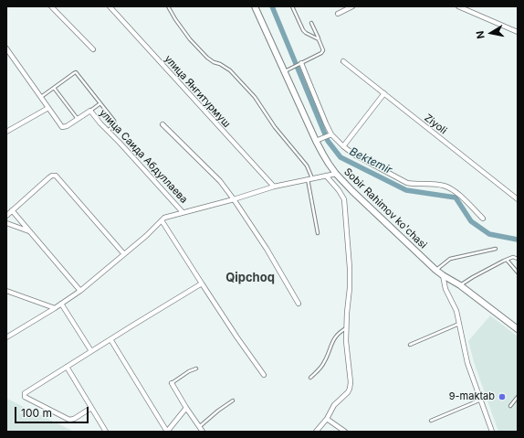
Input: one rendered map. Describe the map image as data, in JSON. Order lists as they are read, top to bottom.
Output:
{
  "streets": {
    "street": [
      "улица Янгитурмуш",
      "Ziyoli",
      "улица Саида Абдуллаева",
      "Sobir Rahimov ko'chasi"
    ]
  },
  "districts": ["Qipchoq"],
  "water": ["Bektemir"],
  "places": ["9-maktab"],
  "scale_bar": "100 m",
  "north": "left"
}
